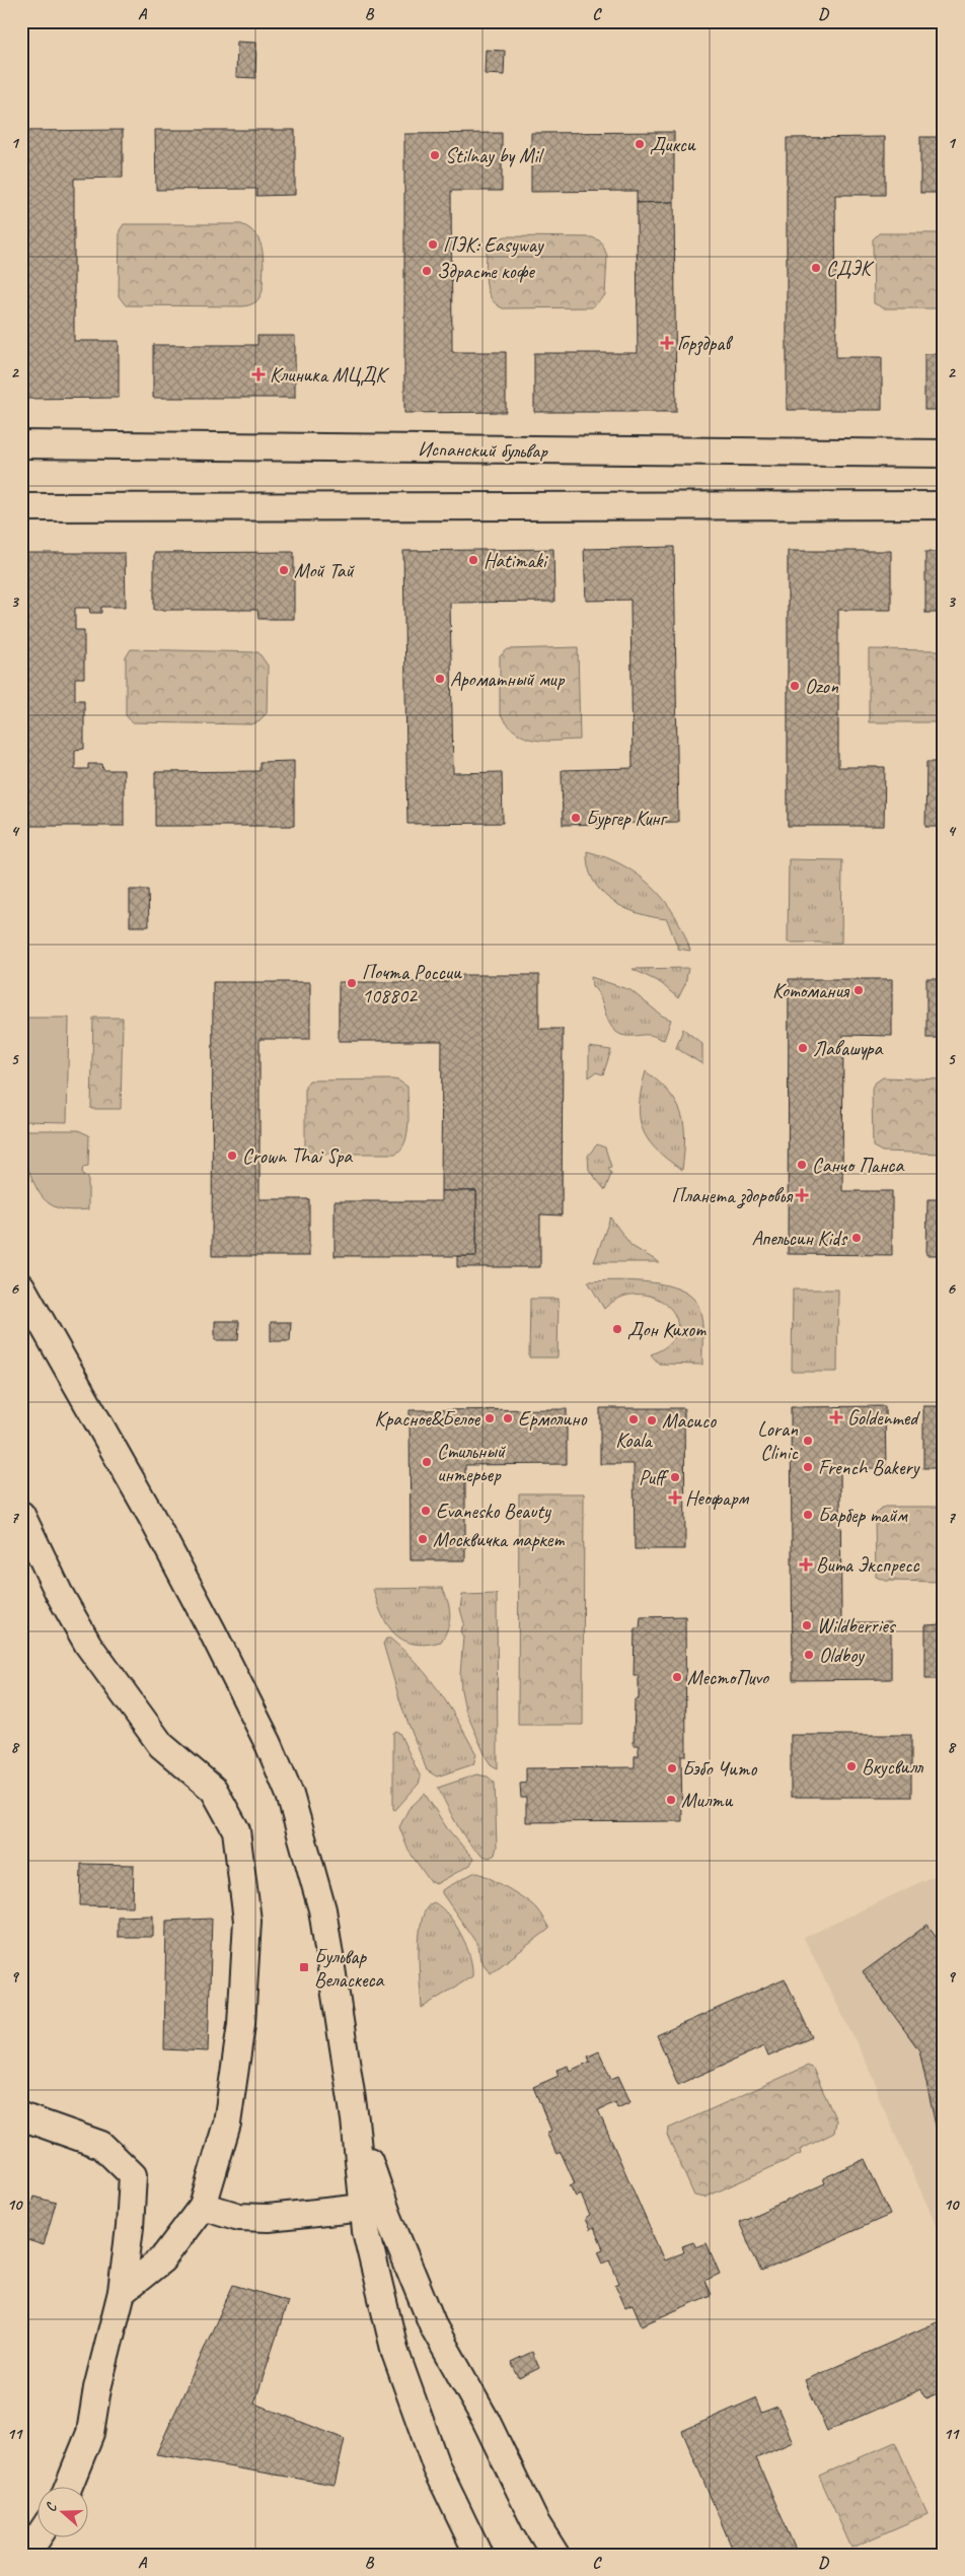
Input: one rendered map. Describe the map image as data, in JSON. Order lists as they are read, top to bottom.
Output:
{
  "streets": {
    "street": ["Испанский бульвар"]
  },
  "places": {
    "other": [
      "Дикси",
      "Stilnay by Mil",
      "ПЭК: Easyway",
      "СДЭК",
      "Здрасте кофе",
      "Hatimaki",
      "Мой Тай",
      "Ароматный мир",
      "Ozon",
      "Бургер Кинг",
      "Почта России 108802",
      "Котомания",
      "Лавашура",
      "Crown Thai Spa",
      "Санчо Панса",
      "Апельсин Kids",
      "Дон Кихот",
      "Красное&Белое",
      "Ермолино",
      "Koala",
      "Масисо",
      "Loran Clinic",
      "Стильный интерьер",
      "French Bakery",
      "Puff",
      "Evanesko Beauty",
      "Барбер тайм",
      "Москвичка маркет",
      "Wildberries",
      "Oldboy",
      "МестоПиvо",
      "Вкусвилл",
      "Бэбо Чито",
      "Милти"
    ],
    "health": [
      "Горздрав",
      "Клиника МЦДК",
      "Планета здоровья",
      "Goldenmed",
      "Неофарм",
      "Вита Экспресс"
    ],
    "transit": ["Бульвар Веласкеса"]
  },
  "north": "left",
  "grid": {
    "columns": [
      "A",
      "B",
      "C",
      "D"
    ],
    "rows": [
      "1",
      "2",
      "3",
      "4",
      "5",
      "6",
      "7",
      "8",
      "9",
      "10",
      "11"
    ]
  }
}
